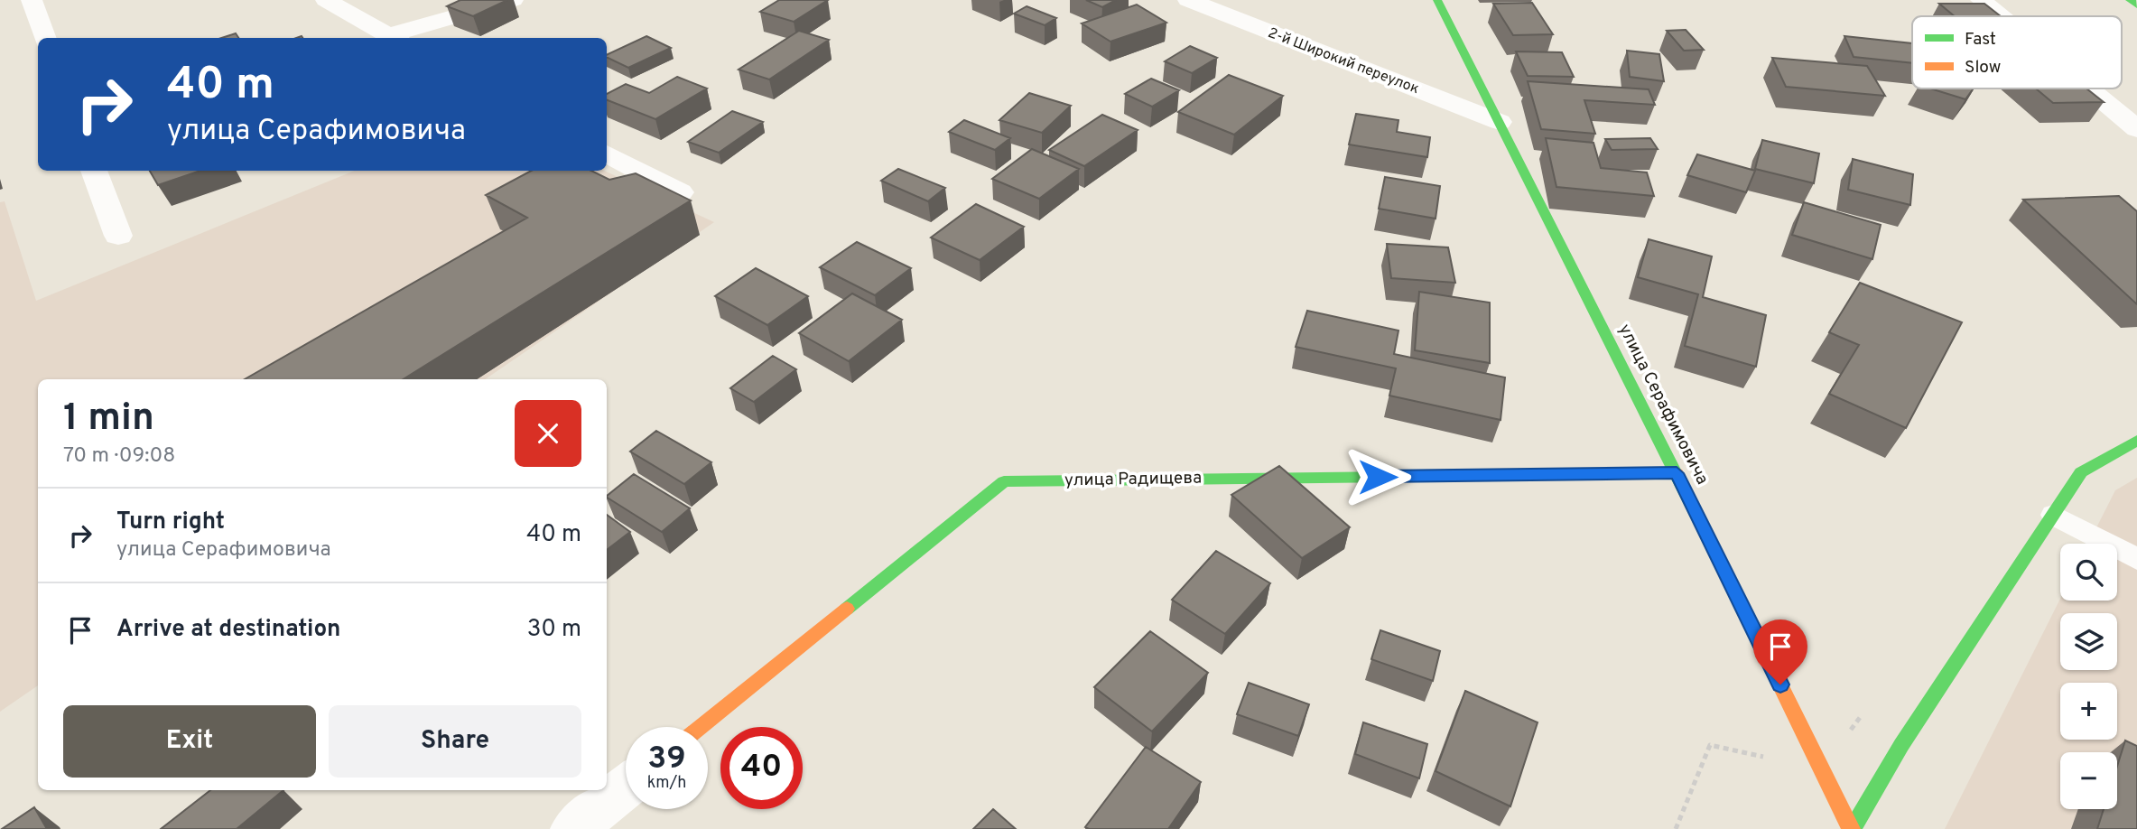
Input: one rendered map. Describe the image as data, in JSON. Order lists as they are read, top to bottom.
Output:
{
  "streets": {
    "street": ["2-й Широкий переулок", "улица Серафимовича", "улица Радищева"]
  },
  "crossings": [
    ["2-й Широкий переулок", "улица Серафимовича"],
    ["улица Серафимовича", "улица Радищева"]
  ],
  "legend": ["Fast", "Slow"],
  "page": {
    "turn": ["40 m", "улица Серафимовича"],
    "heading": ["1 min", "70 m · 09:08"],
    "list": [
      {
        "name": "Turn right",
        "note": "улица Серафимовича",
        "value": "40 m"
      },
      {
        "name": "Arrive at destination",
        "value": "30 m"
      }
    ],
    "map_buttons": ["+", "−"],
    "buttons": ["Exit", "Share"],
    "speed": "39 km/h",
    "limit": "40"
  }
}
